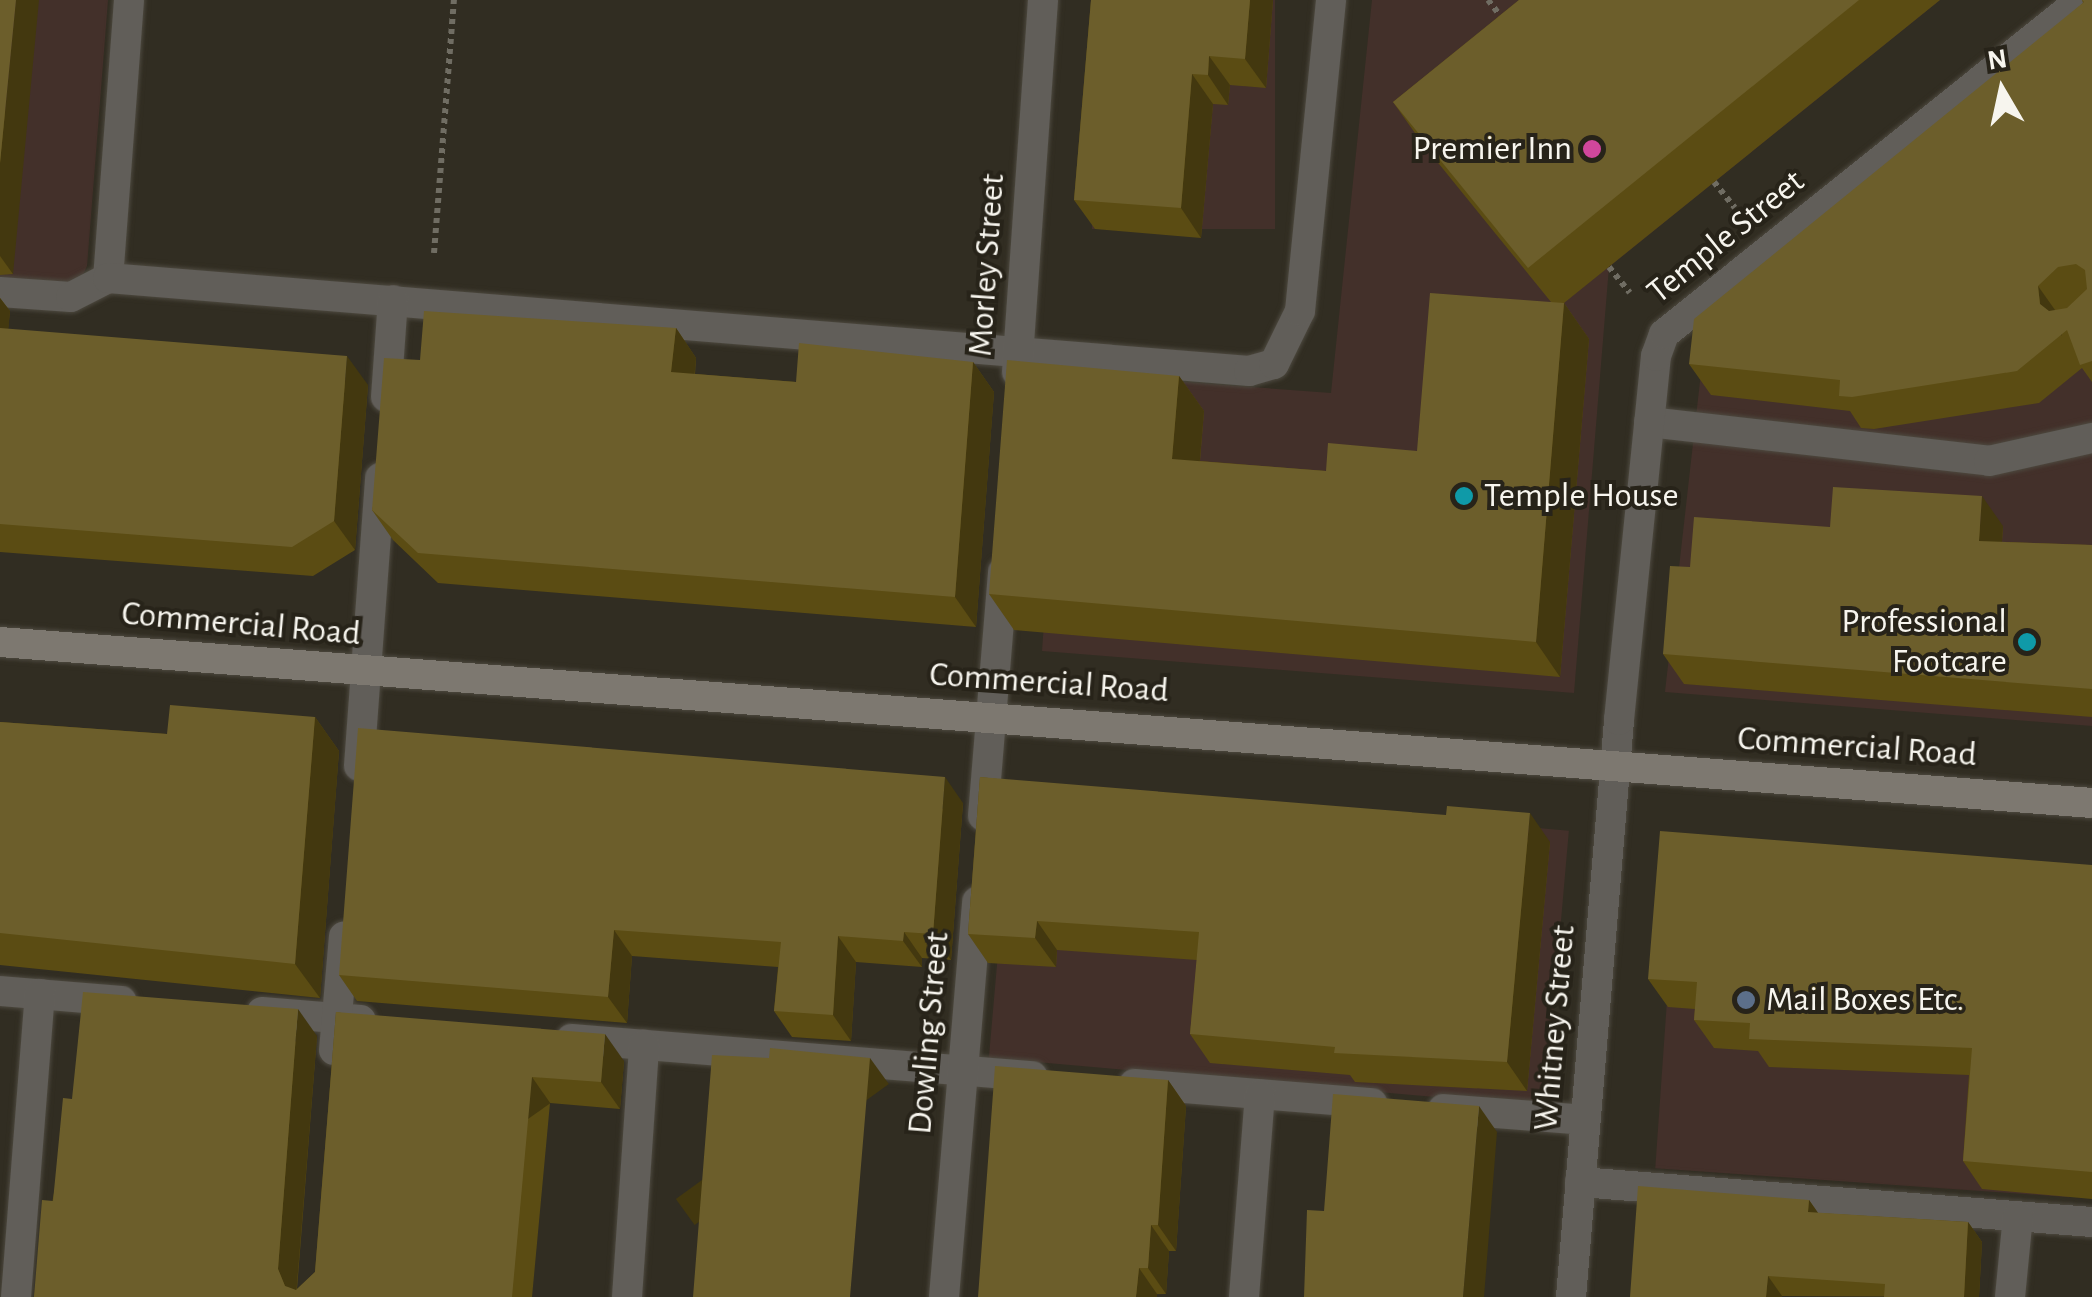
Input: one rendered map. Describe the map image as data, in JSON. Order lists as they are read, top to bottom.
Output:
{
  "streets": {
    "street": [
      "Temple Street",
      "Morley Street",
      "Commercial Road",
      "Whitney Street",
      "Dowling Street"
    ]
  },
  "crossings": [
    ["Temple Street", "Commercial Road"],
    ["Temple Street", "Whitney Street"],
    ["Commercial Road", "Whitney Street"],
    ["Commercial Road", "Dowling Street"]
  ],
  "places": [
    "Premier Inn",
    "Temple House",
    "Professional Footcare",
    "Mail Boxes Etc."
  ],
  "north": "top"
}
